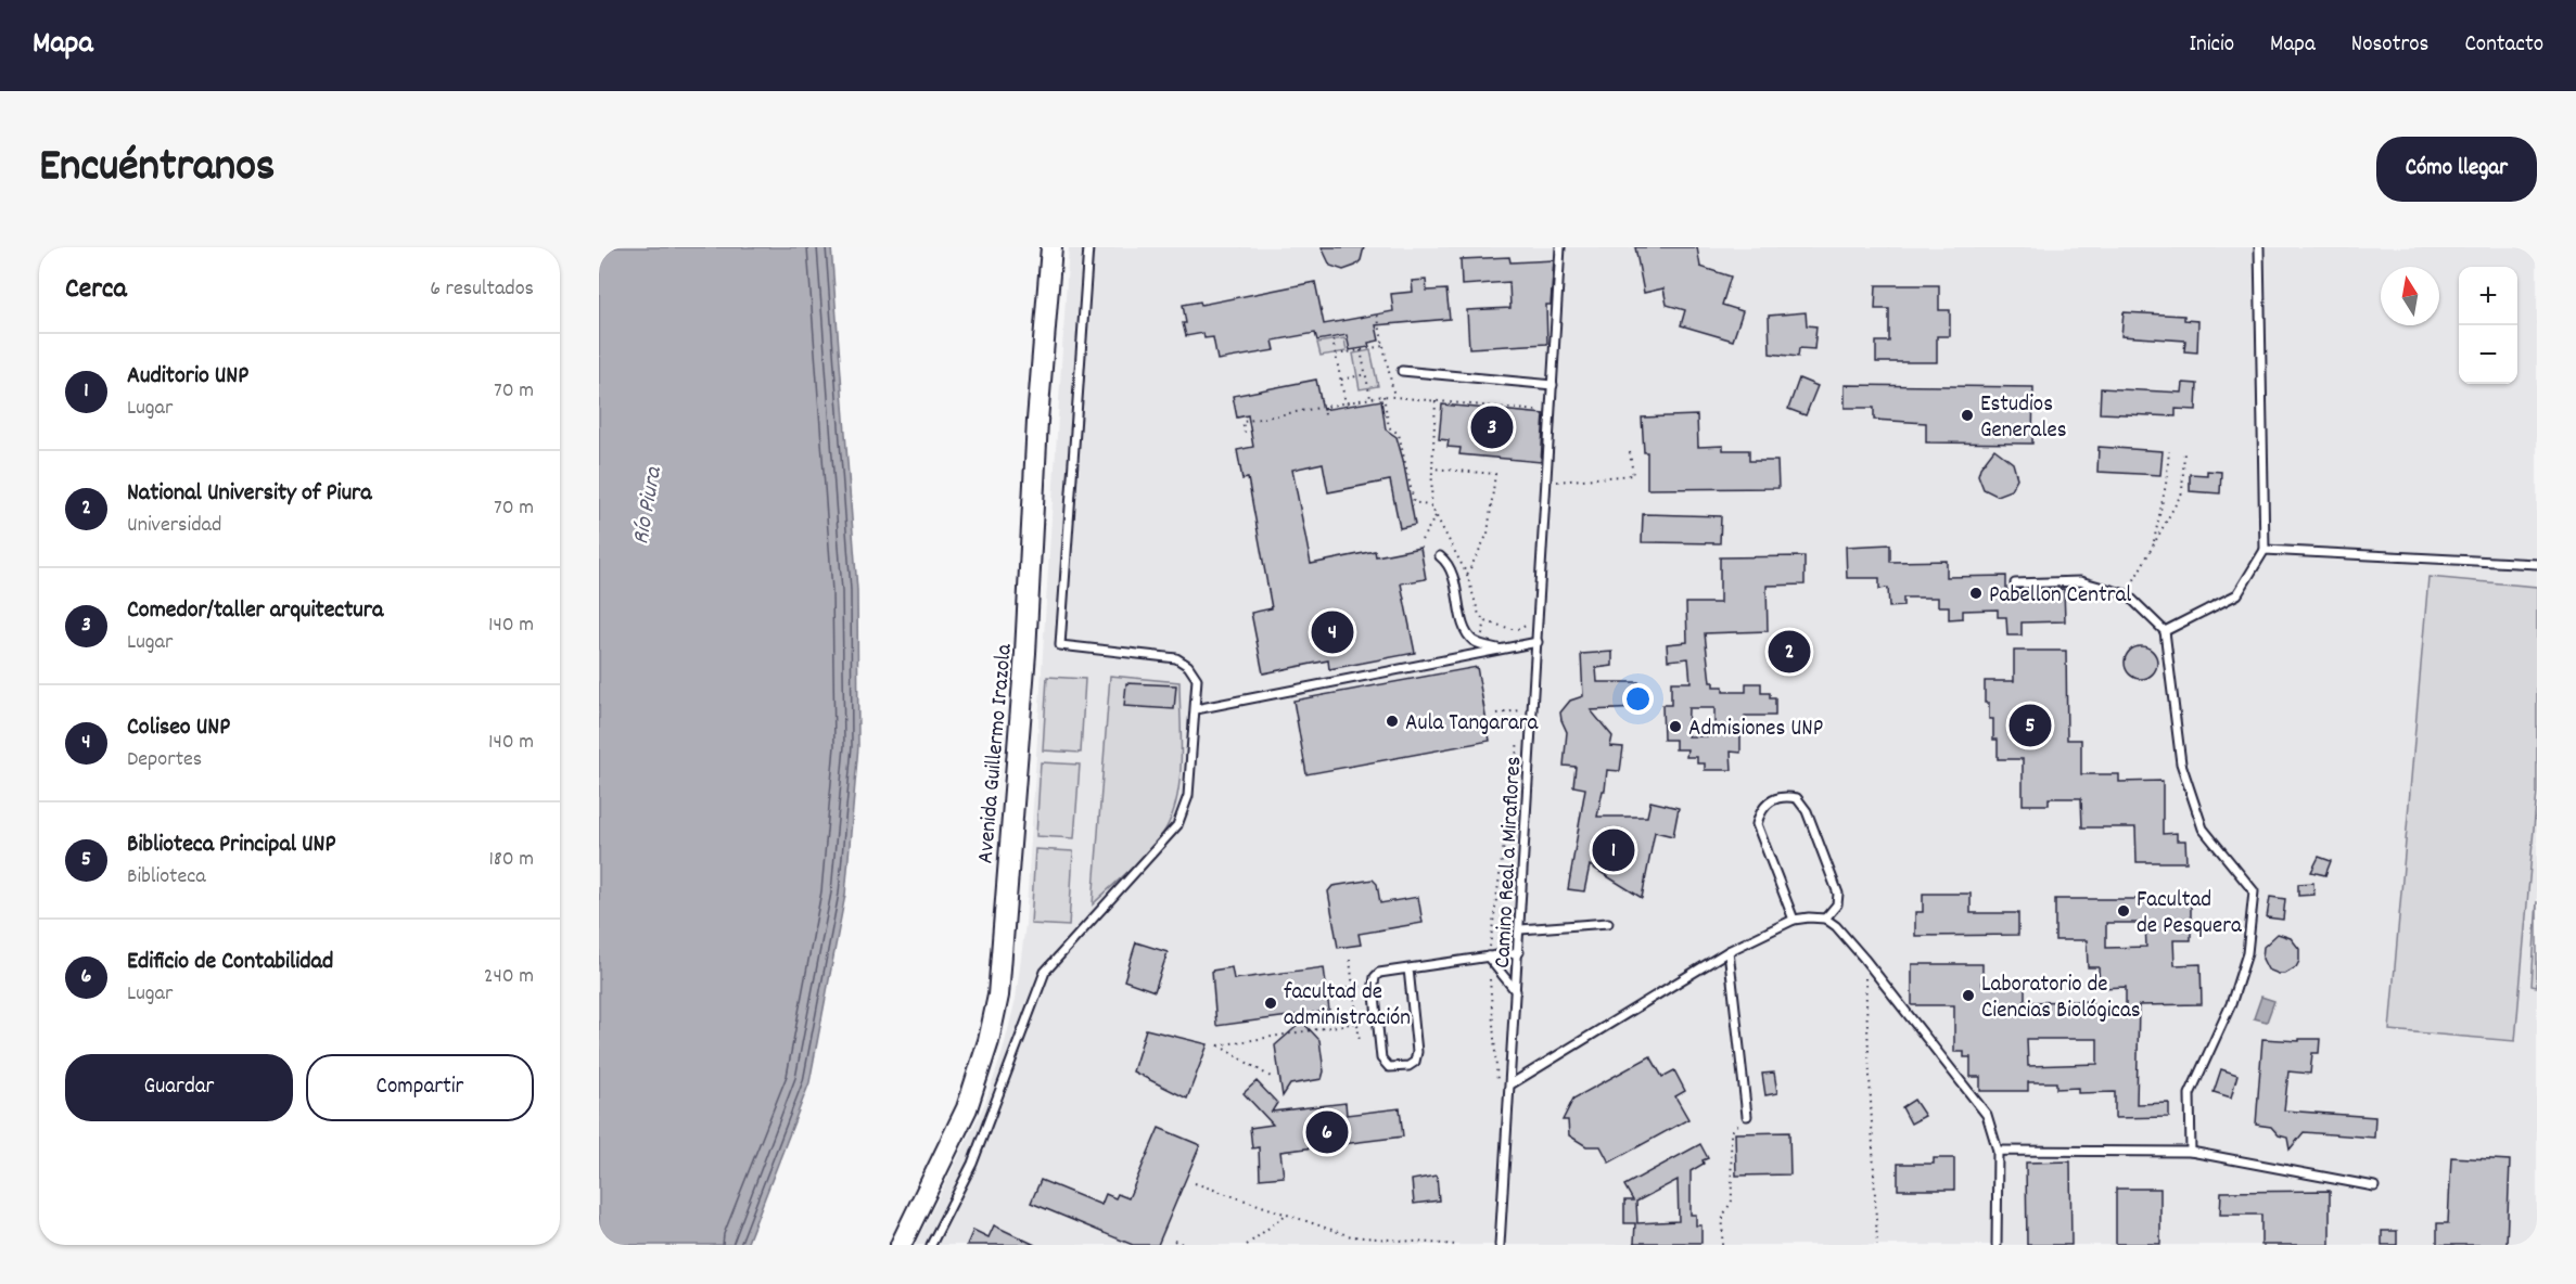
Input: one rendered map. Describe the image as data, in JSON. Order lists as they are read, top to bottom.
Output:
{
  "streets": {
    "main road": ["Avenida Guillermo Irazola"],
    "lane": ["Camino Real a Miraflores"]
  },
  "water": ["Río Piura"],
  "places": [
    "Estudios Generales",
    "Pabellon Central",
    "Aula Tangarara",
    "Admisiones UNP",
    "Facultad de Pesquera",
    "Laboratorio de Ciencias Biológicas",
    "facultad de administración"
  ],
  "north": "top",
  "page": {
    "header": "Mapa",
    "nav": [
      "Inicio",
      "Mapa",
      "Nosotros",
      "Contacto"
    ],
    "title": "Encuéntranos",
    "buttons": [
      "Cómo llegar",
      ["Guardar", "Compartir"]
    ],
    "heading": ["Cerca", "6 resultados"],
    "map_buttons": ["+", "−"],
    "list": [
      {
        "mark": "1",
        "name": "Auditorio UNP",
        "note": "Lugar",
        "value": "70 m"
      },
      {
        "mark": "2",
        "name": "National University of Piura",
        "note": "Universidad",
        "value": "70 m"
      },
      {
        "mark": "3",
        "name": "Comedor/taller arquitectura",
        "note": "Lugar",
        "value": "140 m"
      },
      {
        "mark": "4",
        "name": "Coliseo UNP",
        "note": "Deportes",
        "value": "140 m"
      },
      {
        "mark": "5",
        "name": "Biblioteca Principal UNP",
        "note": "Biblioteca",
        "value": "180 m"
      },
      {
        "mark": "6",
        "name": "Edificio de Contabilidad",
        "note": "Lugar",
        "value": "240 m"
      }
    ],
    "pins": [
      "3",
      "4",
      "2",
      "5",
      "1",
      "6"
    ]
  }
}
